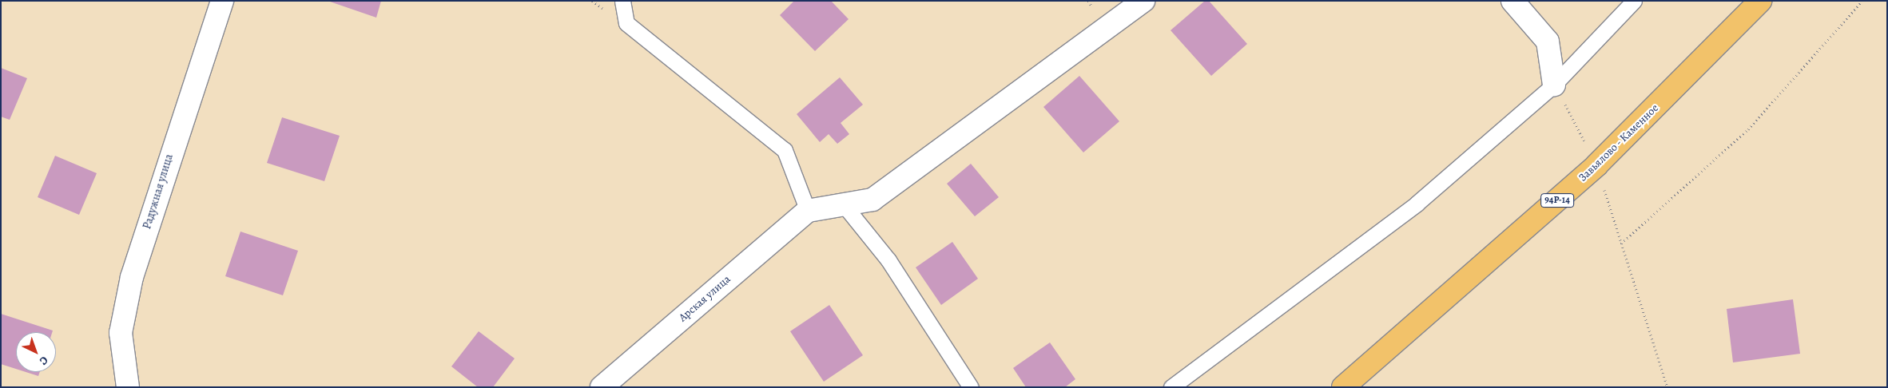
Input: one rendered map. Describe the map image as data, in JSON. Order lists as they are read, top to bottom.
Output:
{
  "streets": {
    "main road": ["Завьялово - Каменное", "94Р-14"],
    "street": ["Радужная улица", "Арская улица"]
  },
  "north": "bottom right"
}
